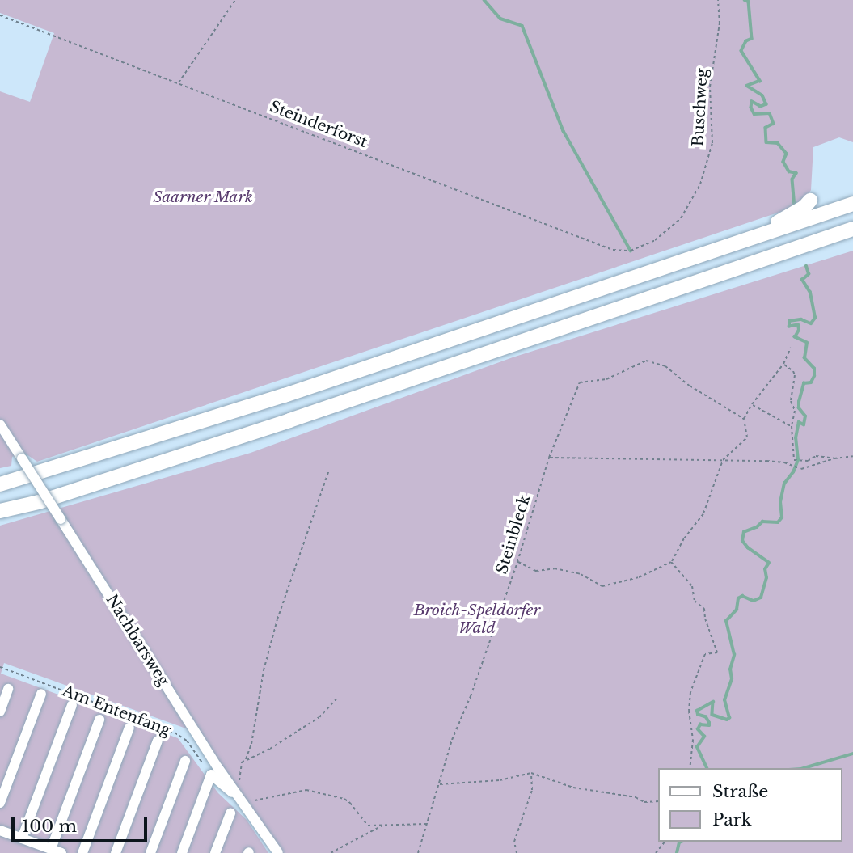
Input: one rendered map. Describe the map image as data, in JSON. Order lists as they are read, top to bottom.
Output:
{
  "streets": {
    "lane": ["Nachbarsweg"],
    "path": [
      "Buschweg",
      "Steinderforst",
      "Steinbleck",
      "Am Entenfang"
    ]
  },
  "crossings": [
    ["Buschweg", "Steinderforst"]
  ],
  "parks": ["Saarner Mark", "Broich-Speldorfer Wald"],
  "legend": ["Straße", "Park"],
  "scale_bar": "100 m"
}
